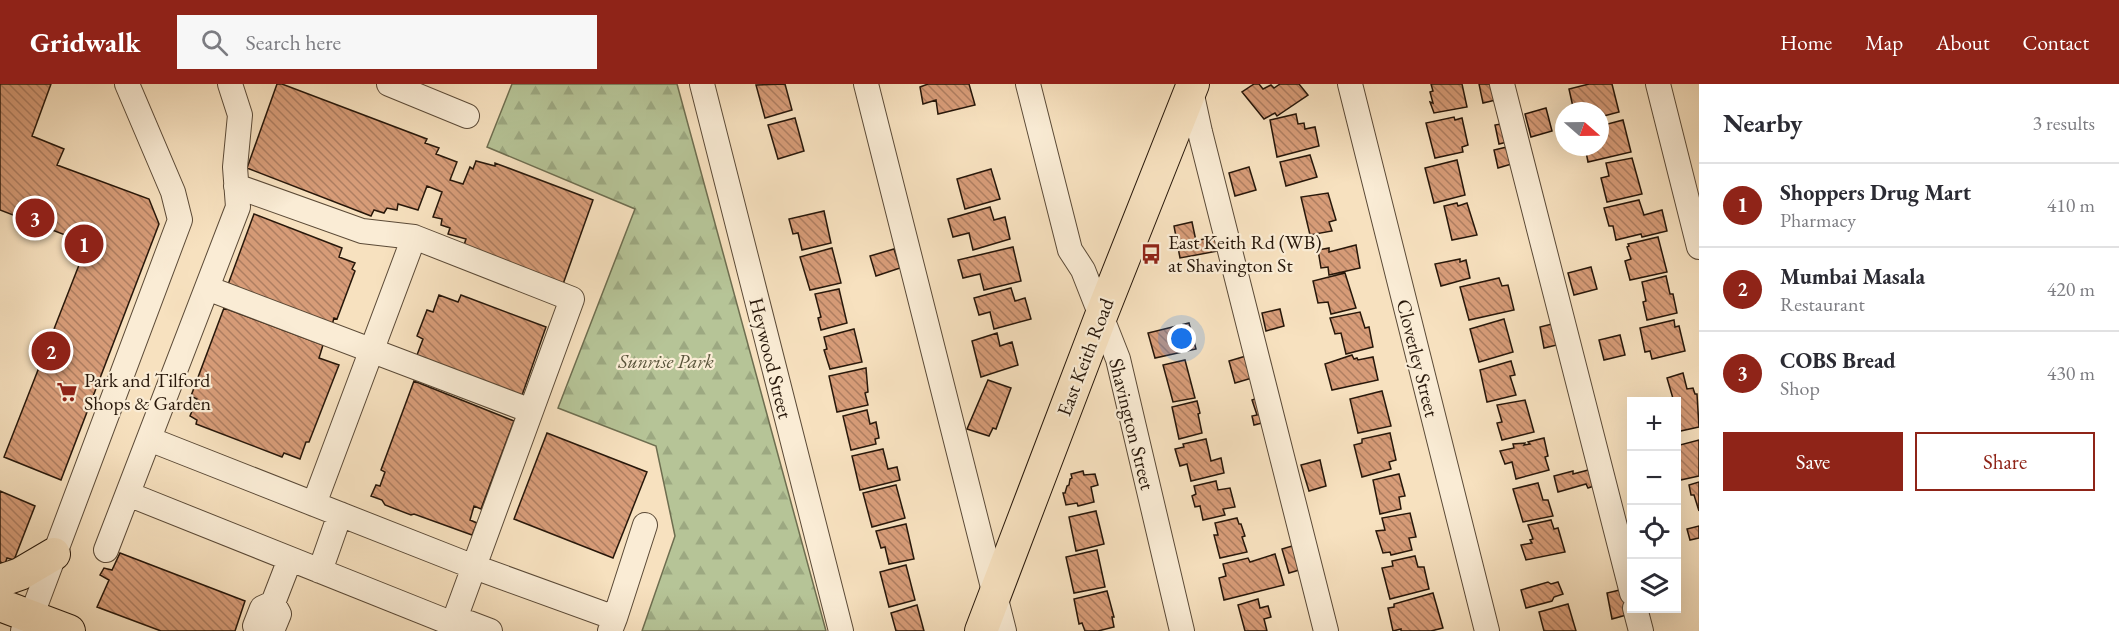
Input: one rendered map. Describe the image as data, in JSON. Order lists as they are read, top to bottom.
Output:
{
  "streets": {
    "main road": ["East Keith Road"],
    "street": ["Heywood Street", "Cloverley Street", "Shavington Street"]
  },
  "crossings": [
    ["East Keith Road", "Shavington Street"]
  ],
  "parks": ["Sunrise Park"],
  "places": {
    "bus stop": ["East Keith Rd (WB) at Shavington St"],
    "supermarket": ["Park and Tilford Shops & Garden"]
  },
  "north": "right",
  "page": {
    "header": "Gridwalk",
    "search": "Search here",
    "nav": [
      "Home",
      "Map",
      "About",
      "Contact"
    ],
    "heading": ["Nearby", "3 results"],
    "list": [
      {
        "mark": "1",
        "name": "Shoppers Drug Mart",
        "note": "Pharmacy",
        "value": "410 m"
      },
      {
        "mark": "2",
        "name": "Mumbai Masala",
        "note": "Restaurant",
        "value": "420 m"
      },
      {
        "mark": "3",
        "name": "COBS Bread",
        "note": "Shop",
        "value": "430 m"
      }
    ],
    "pins": ["3", "1", "2"],
    "map_buttons": ["+", "−"],
    "buttons": ["Save", "Share"]
  }
}
